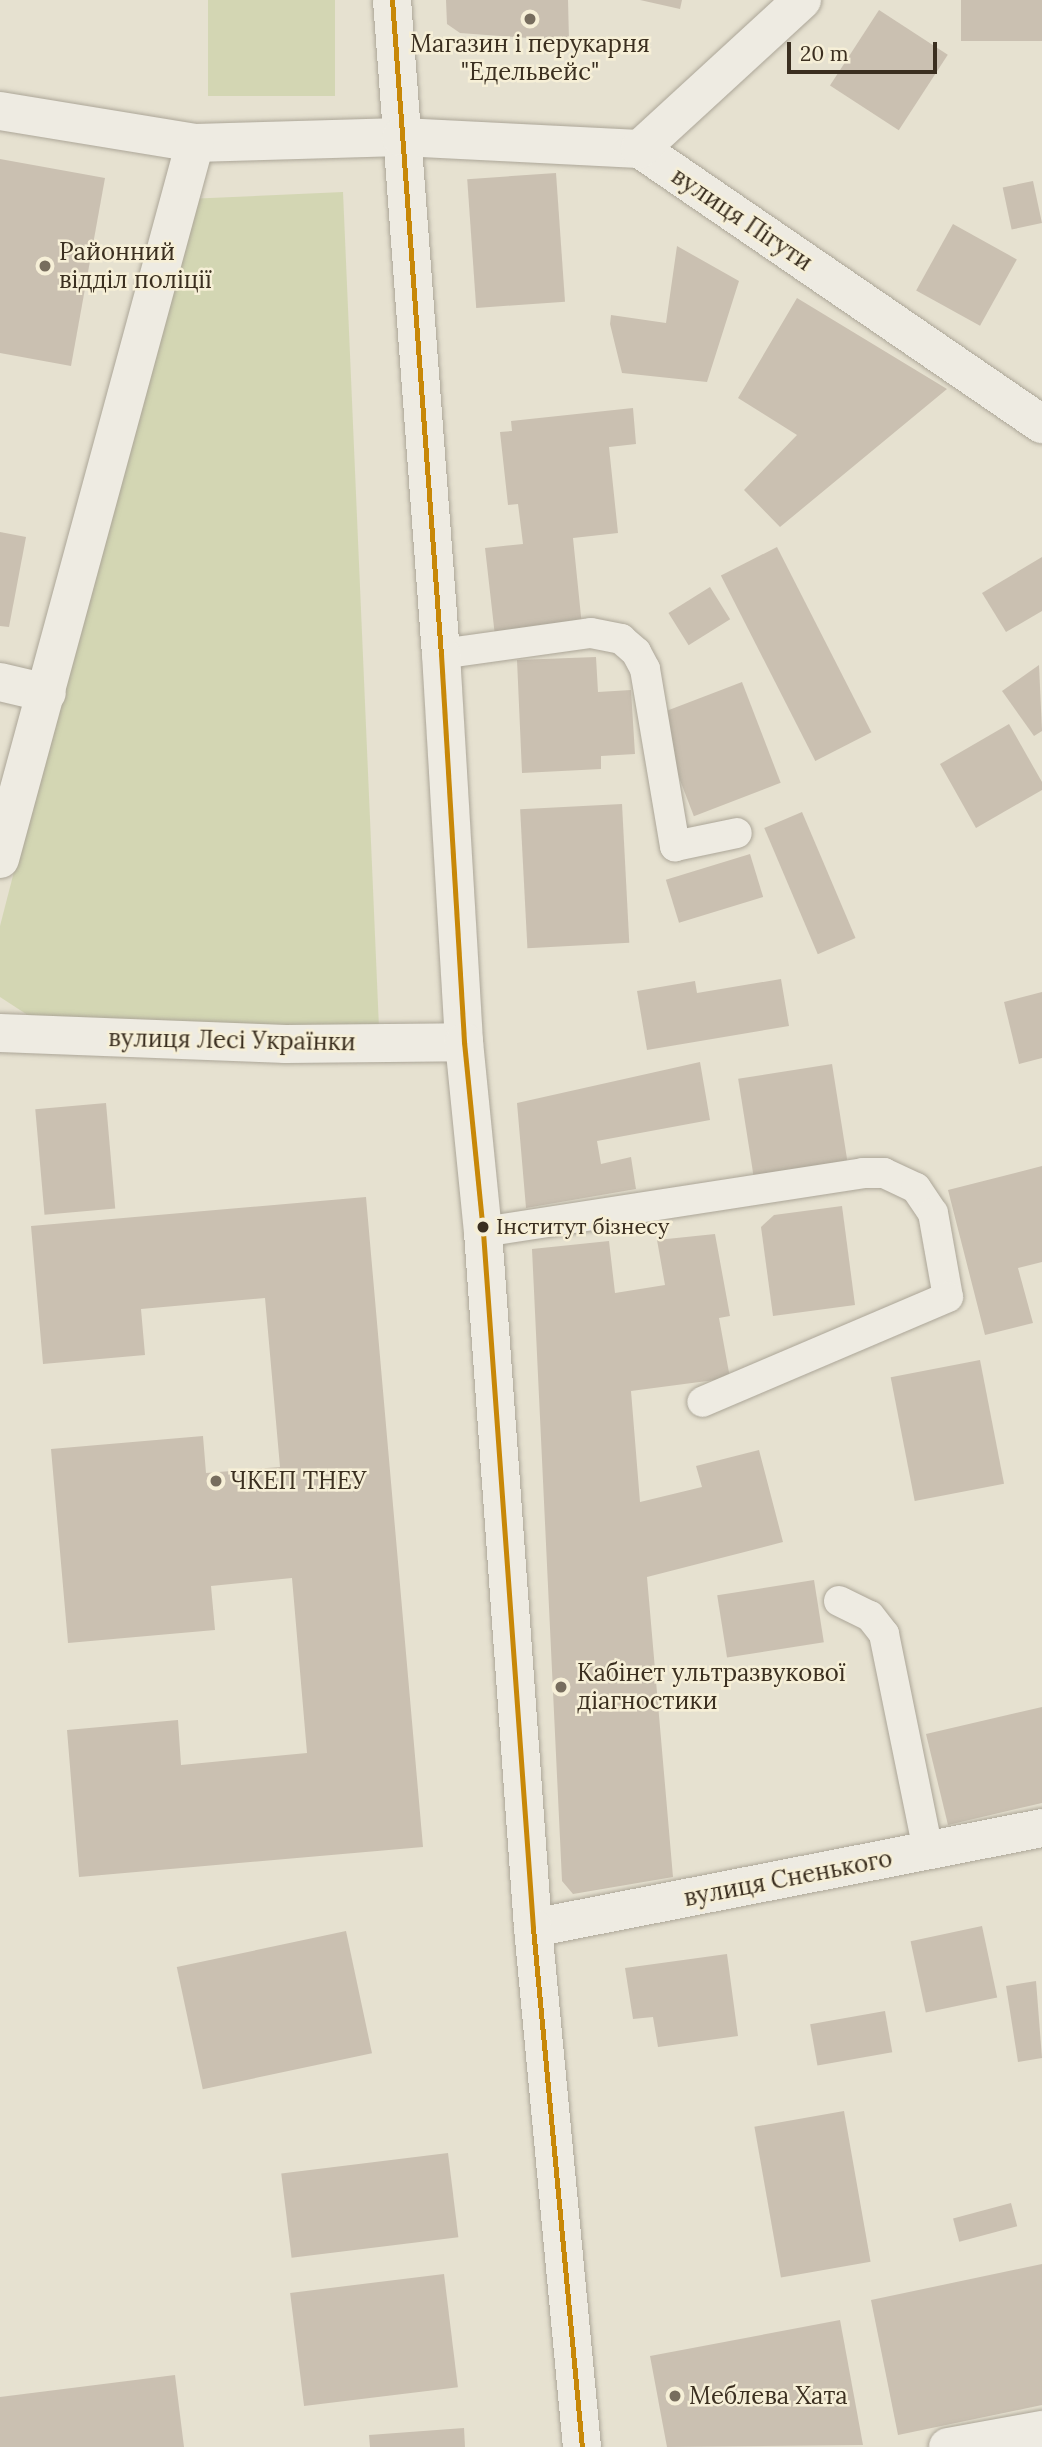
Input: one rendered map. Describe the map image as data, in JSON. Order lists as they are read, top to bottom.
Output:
{
  "streets": {
    "street": ["вулиця Пігути", "вулиця Лесі Українки", "вулиця Сненького"]
  },
  "places": [
    "Магазин і перукарня \"Едельвейс\"",
    "Районний відділ поліції",
    "Інститут бізнесу",
    "ЧКЕП ТНЕУ",
    "Кабінет ультразвукової діагностики",
    "Меблева Хата"
  ],
  "scale_bar": "20 m"
}
